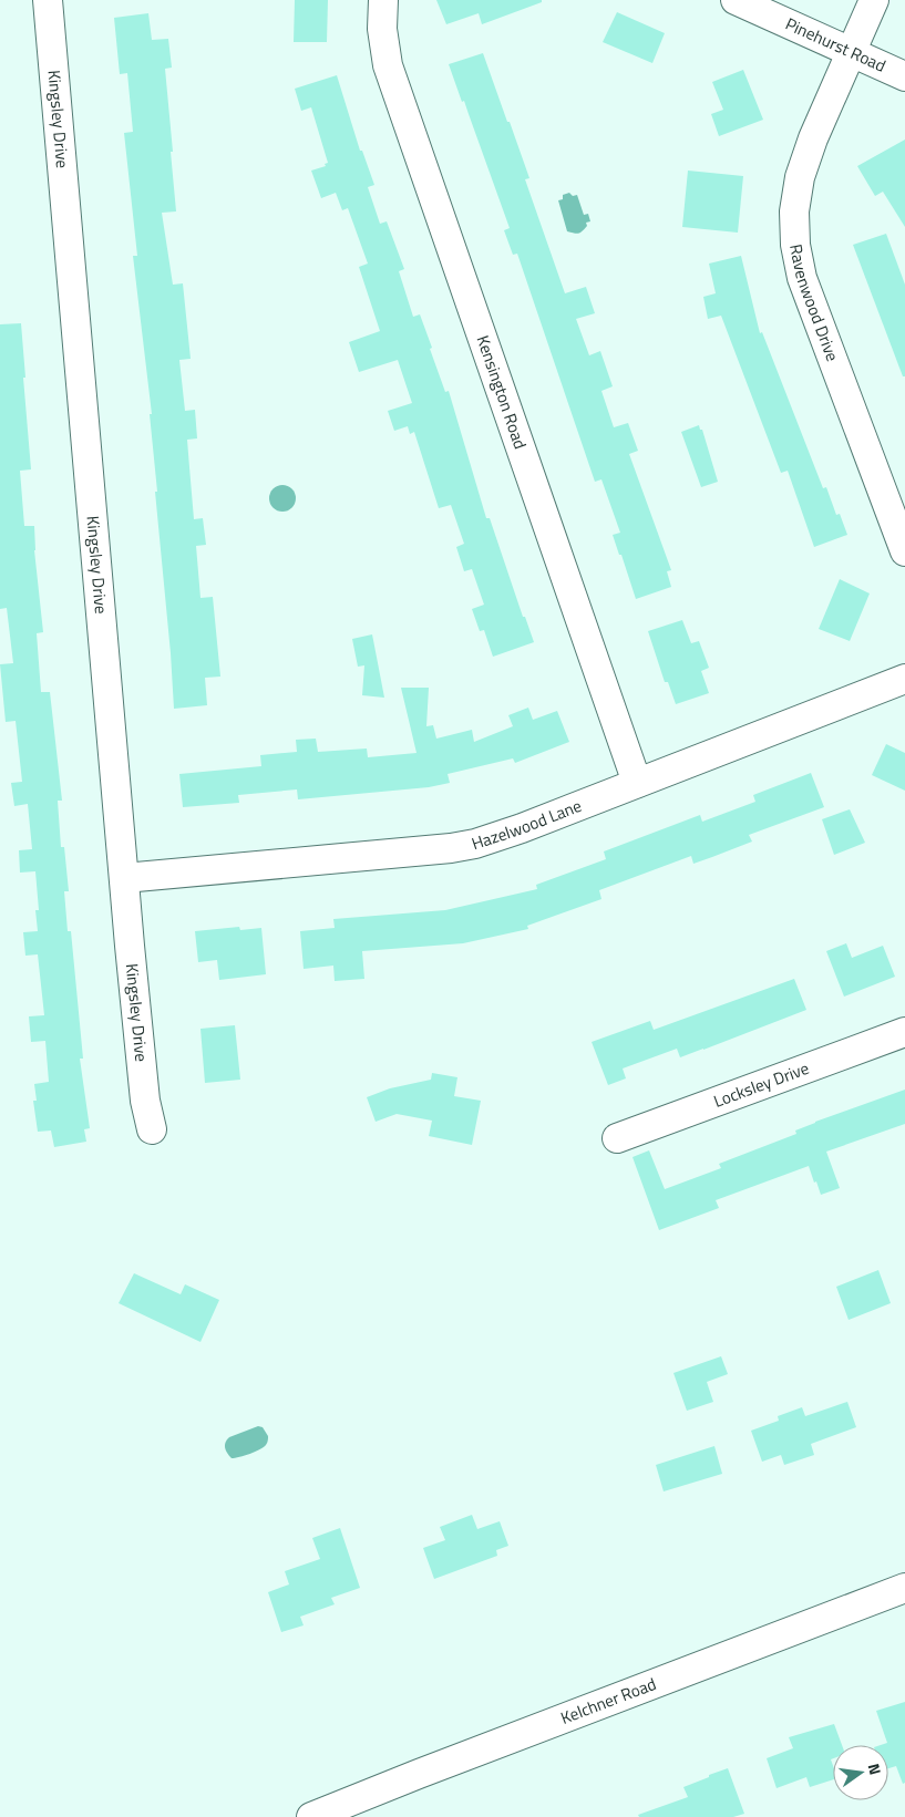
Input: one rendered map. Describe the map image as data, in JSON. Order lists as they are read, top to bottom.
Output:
{
  "streets": {
    "street": [
      "Pinehurst Road",
      "Kingsley Drive",
      "Ravenwood Drive",
      "Kensington Road",
      "Hazelwood Lane",
      "Locksley Drive",
      "Kelchner Road"
    ]
  },
  "crossings": [
    ["Pinehurst Road", "Ravenwood Drive"],
    ["Kingsley Drive", "Hazelwood Lane"],
    ["Kensington Road", "Hazelwood Lane"]
  ],
  "north": "right"
}
